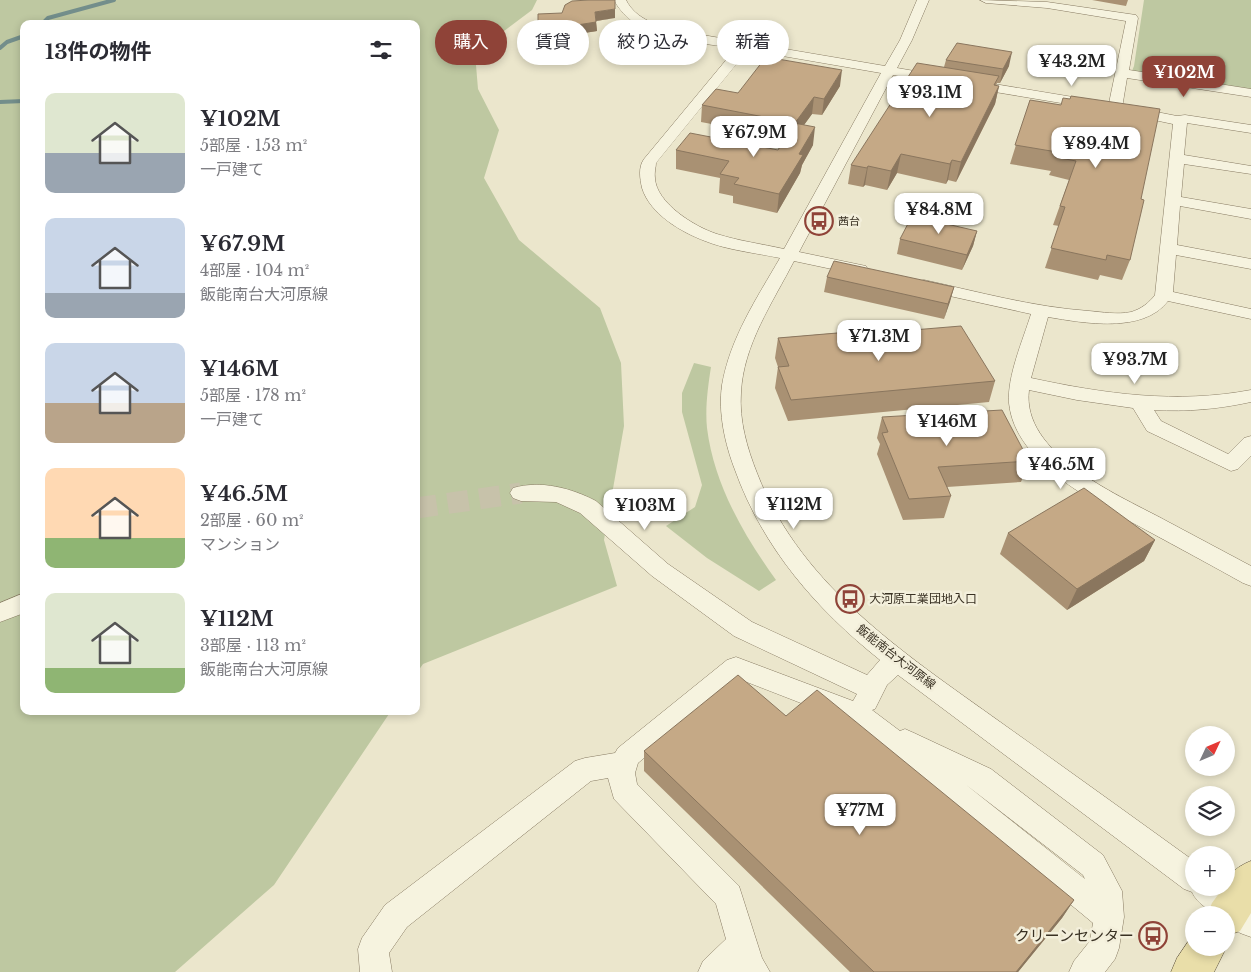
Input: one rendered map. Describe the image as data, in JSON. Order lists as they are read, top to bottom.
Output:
{
  "streets": {
    "street": ["飯能南台大河原線"]
  },
  "places": {
    "bus stop": ["茜台", "大河原工業団地入口", "クリーンセンター"]
  },
  "north": "top right",
  "page": {
    "chip": [
      "購入",
      "賃貸",
      "絞り込み",
      "新着"
    ],
    "heading": "13件の物件",
    "price": [
      "¥43.2M",
      "¥102M",
      "¥93.1M",
      "¥67.9M",
      "¥89.4M",
      "¥84.8M",
      "¥71.3M",
      "¥93.7M",
      "¥146M",
      "¥46.5M",
      "¥112M",
      "¥103M",
      "¥77M"
    ],
    "list": [
      {
        "name": "¥102M",
        "note": "5部屋 · 153 m² · 一戸建て"
      },
      {
        "name": "¥67.9M",
        "note": "4部屋 · 104 m² · 飯能南台大河原線"
      },
      {
        "name": "¥146M",
        "note": "5部屋 · 178 m² · 一戸建て"
      },
      {
        "name": "¥46.5M",
        "note": "2部屋 · 60 m² · マンション"
      },
      {
        "name": "¥112M",
        "note": "3部屋 · 113 m² · 飯能南台大河原線"
      }
    ],
    "map_buttons": ["+", "−"]
  }
}
